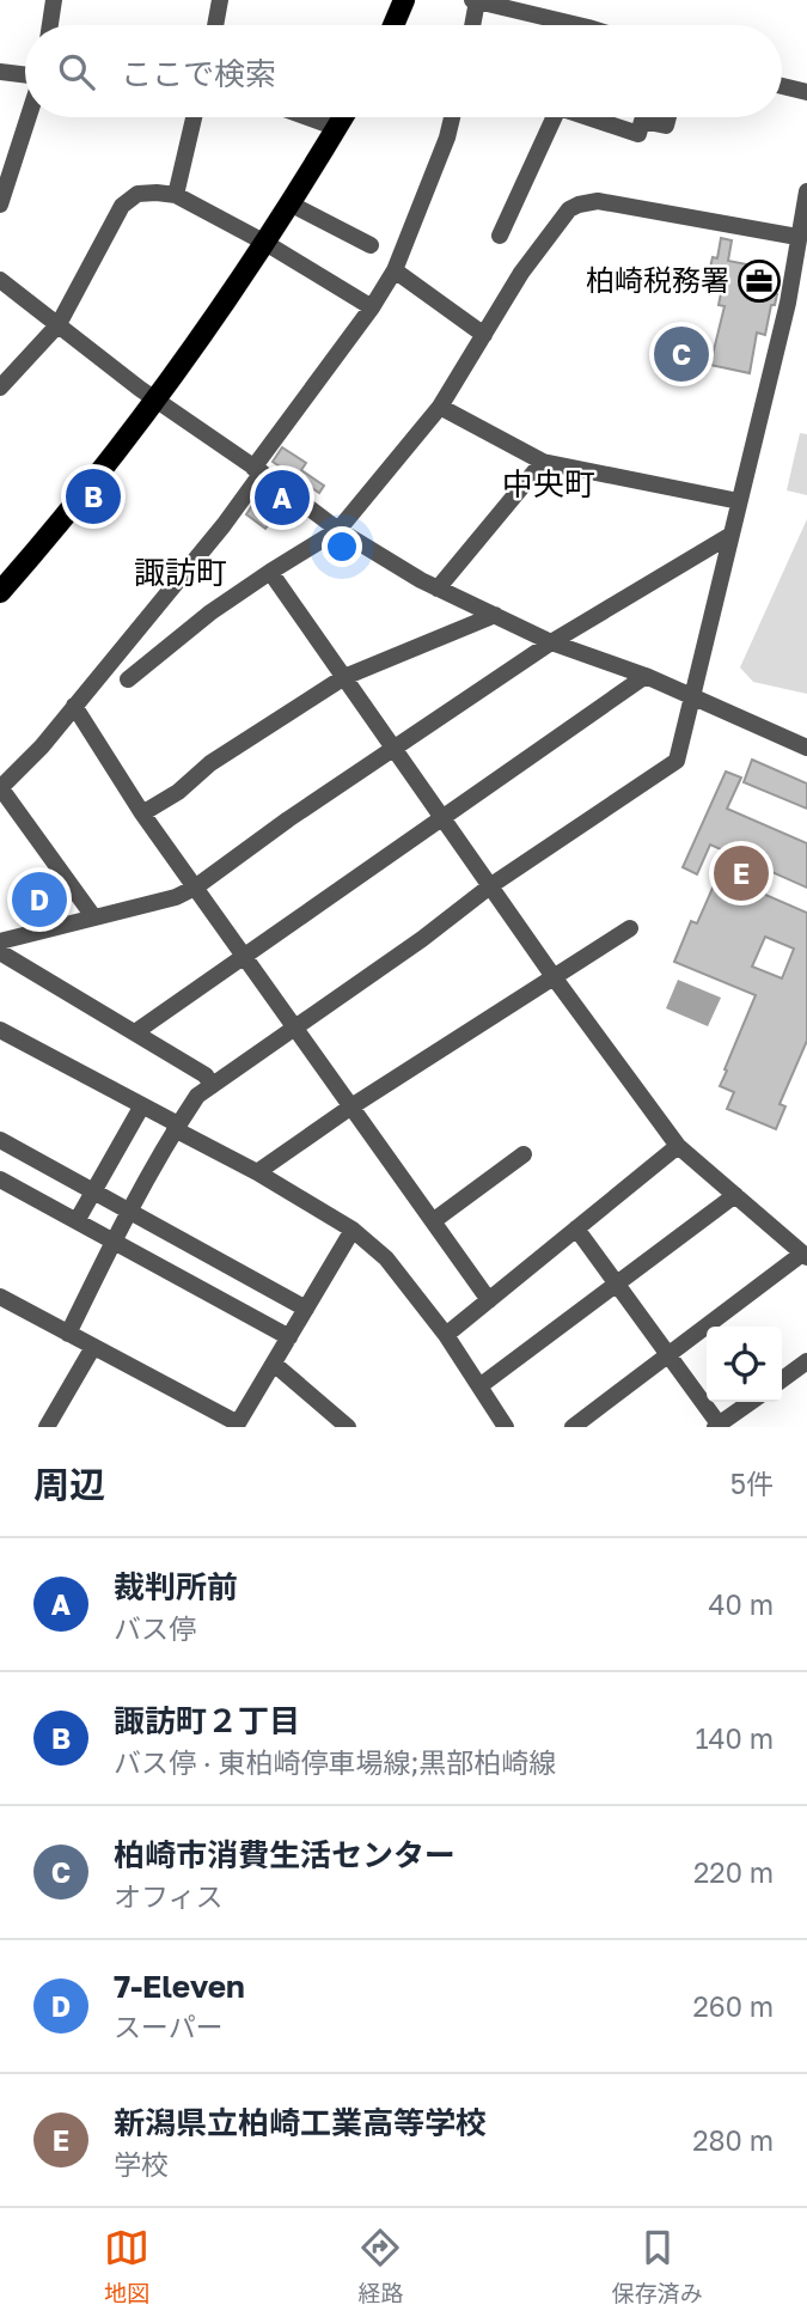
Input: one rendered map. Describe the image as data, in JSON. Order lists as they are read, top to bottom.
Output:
{
  "districts": ["中央町", "諏訪町"],
  "places": {
    "office": ["柏崎税務署"]
  },
  "page": {
    "search": "ここで検索",
    "pins": [
      "C",
      "B",
      "A",
      "E",
      "D"
    ],
    "heading": ["周辺", "5件"],
    "list": [
      {
        "mark": "A",
        "name": "裁判所前",
        "note": "バス停",
        "value": "40 m"
      },
      {
        "mark": "B",
        "name": "諏訪町２丁目",
        "note": "バス停 · 東柏崎停車場線;黒部柏崎線",
        "value": "140 m"
      },
      {
        "mark": "C",
        "name": "柏崎市消費生活センター",
        "note": "オフィス",
        "value": "220 m"
      },
      {
        "mark": "D",
        "name": "7-Eleven",
        "note": "スーパー",
        "value": "260 m"
      },
      {
        "mark": "E",
        "name": "新潟県立柏崎工業高等学校",
        "note": "学校",
        "value": "280 m"
      }
    ],
    "nav": ["地図", "経路", "保存済み"]
  }
}
